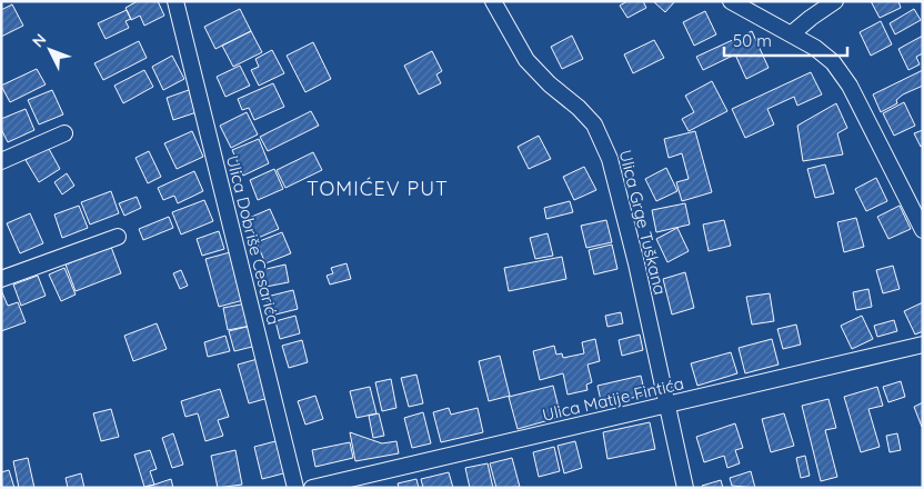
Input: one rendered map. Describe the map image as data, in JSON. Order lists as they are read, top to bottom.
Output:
{
  "streets": {
    "street": ["Ulica Grge Tuškana", "Ulica Dobriše Cesarića", "Ulica Matije Fintića"]
  },
  "crossings": [
    ["Ulica Grge Tuškana", "Ulica Matije Fintića"]
  ],
  "districts": ["TOMIĆEV PUT"],
  "scale_bar": "50 m",
  "north": "top left"
}
